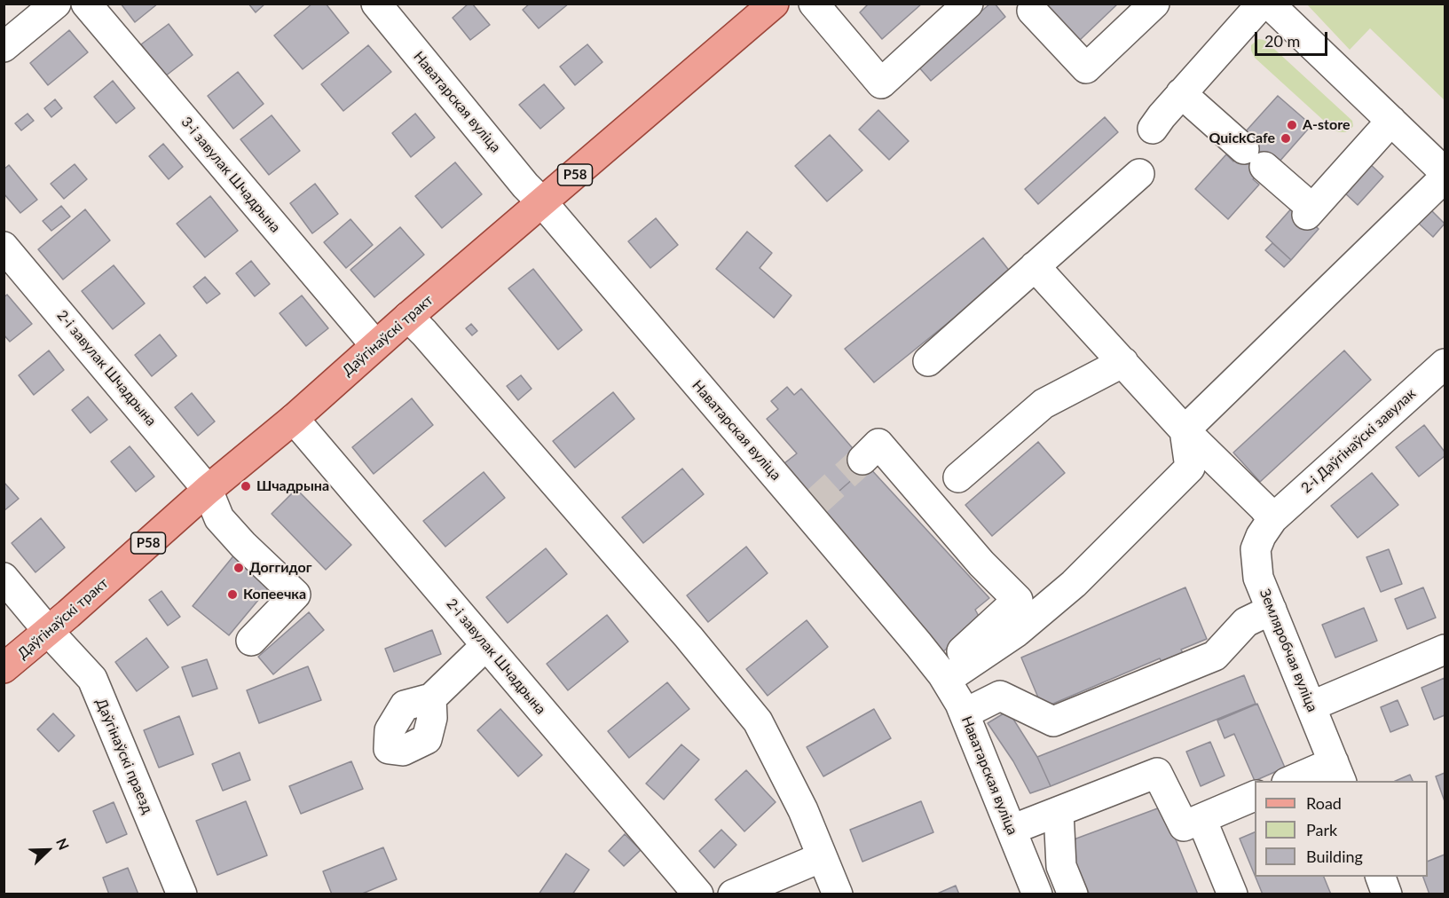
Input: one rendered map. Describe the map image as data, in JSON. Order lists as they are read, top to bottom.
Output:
{
  "streets": {
    "main road": ["Р58", "Даўгінаўскі тракт"],
    "street": [
      "Наватарская вуліца",
      "3-і завулак Шчадрына",
      "2-і завулак Шчадрына",
      "2-і Даўгінаўскі завулак",
      "Земляробчая вуліца",
      "Даўгінаўскі праезд"
    ]
  },
  "crossings": [
    ["Наватарская вуліца", "Даўгінаўскі тракт"],
    ["3-і завулак Шчадрына", "Даўгінаўскі тракт"],
    ["Даўгінаўскі тракт", "2-і завулак Шчадрына"],
    ["Даўгінаўскі тракт", "Даўгінаўскі праезд"],
    ["2-і Даўгінаўскі завулак", "Земляробчая вуліца"]
  ],
  "places": [
    "А-store",
    "QuickCafe",
    "Шчадрына",
    "Доггидог",
    "Копеечка"
  ],
  "legend": ["Road", "Park", "Building"],
  "scale_bar": "20 m",
  "north": "top right"
}
